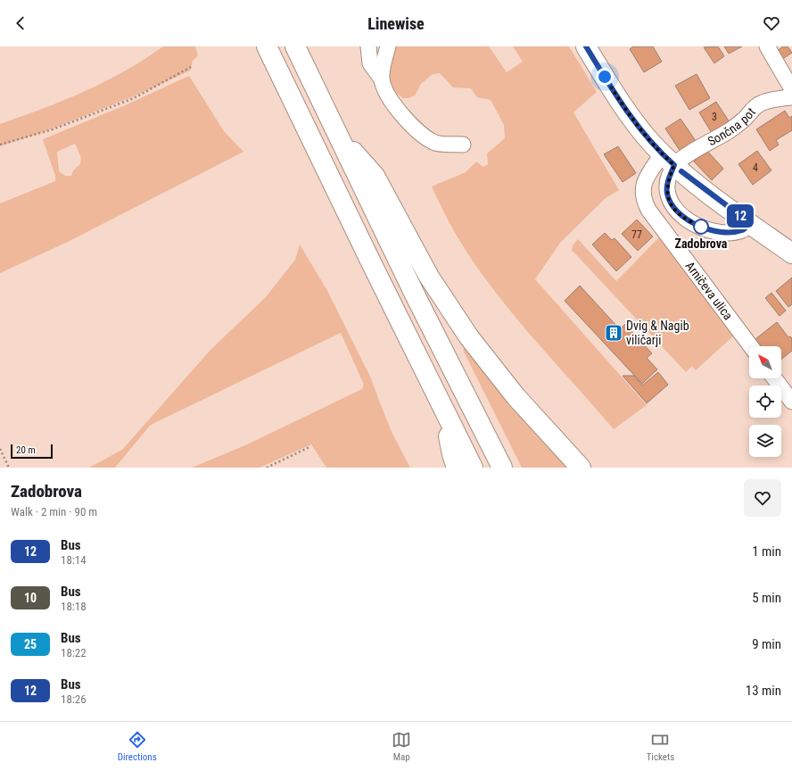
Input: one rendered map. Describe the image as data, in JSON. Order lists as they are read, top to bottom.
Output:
{
  "streets": {
    "street": ["Sončna pot", "Arničeva ulica"]
  },
  "crossings": [
    ["Sončna pot", "Arničeva ulica"]
  ],
  "places": {
    "other": ["Zadobrova"],
    "building": ["Dvig & Nagib viličarji"]
  },
  "lines": ["bus line 12"],
  "house_numbers": ["3", "4", "77"],
  "scale_bar": "20 m",
  "north": "top left",
  "page": {
    "header": "Linewise",
    "on_map": "12",
    "scale": "20 m",
    "heading": ["Zadobrova", "Walk · 2 min · 90 m"],
    "list": [
      {
        "mark": "12",
        "name": "Bus",
        "note": "18:14",
        "value": "1 min"
      },
      {
        "mark": "10",
        "name": "Bus",
        "note": "18:18",
        "value": "5 min"
      },
      {
        "mark": "25",
        "name": "Bus",
        "note": "18:22",
        "value": "9 min"
      },
      {
        "mark": "12",
        "name": "Bus",
        "note": "18:26",
        "value": "13 min"
      }
    ],
    "tabs": ["Directions", "Map", "Tickets"]
  }
}
